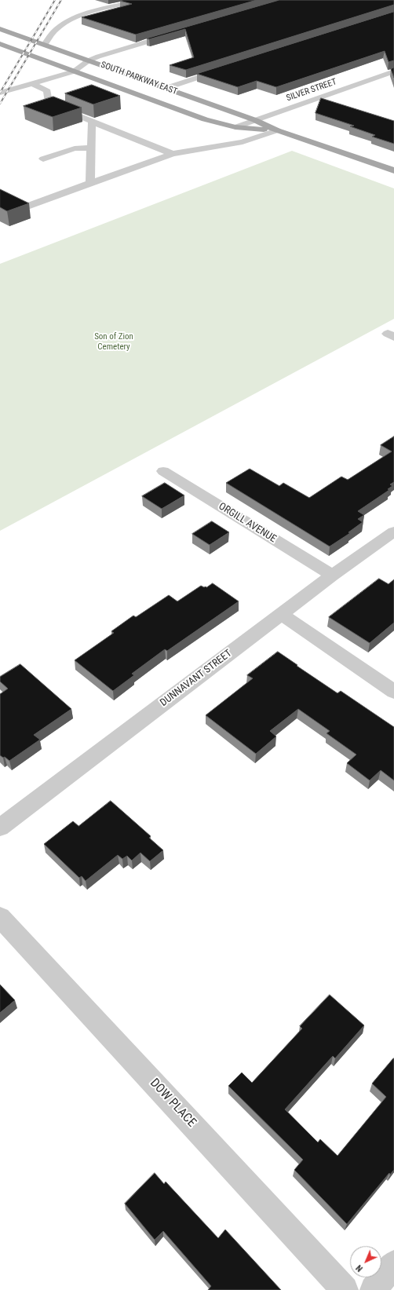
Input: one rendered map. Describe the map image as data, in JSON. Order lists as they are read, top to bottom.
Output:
{
  "streets": {
    "main road": ["SOUTH PARKWAY EAST"],
    "street": [
      "SILVER STREET",
      "ORGILL AVENUE",
      "DUNNAVANT STREET",
      "DOW PLACE"
    ]
  },
  "crossings": [
    ["SOUTH PARKWAY EAST", "SILVER STREET"],
    ["ORGILL AVENUE", "DUNNAVANT STREET"]
  ],
  "parks": ["Son of Zion Cemetery"],
  "north": "bottom left"
}
